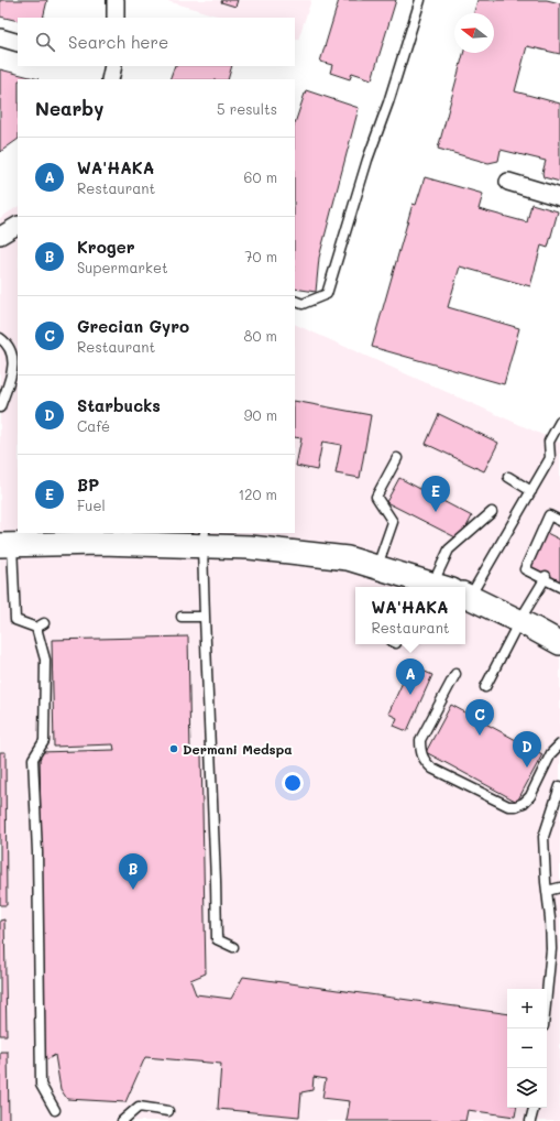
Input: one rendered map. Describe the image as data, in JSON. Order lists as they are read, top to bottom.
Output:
{
  "places": ["Dermani Medspa"],
  "north": "left",
  "page": {
    "search": "Search here",
    "heading": ["Nearby", "5 results"],
    "list": [
      {
        "mark": "A",
        "name": "WA'HAKA",
        "note": "Restaurant",
        "value": "60 m"
      },
      {
        "mark": "B",
        "name": "Kroger",
        "note": "Supermarket",
        "value": "70 m"
      },
      {
        "mark": "C",
        "name": "Grecian Gyro",
        "note": "Restaurant",
        "value": "80 m"
      },
      {
        "mark": "D",
        "name": "Starbucks",
        "note": "Café",
        "value": "90 m"
      },
      {
        "mark": "E",
        "name": "BP",
        "note": "Fuel",
        "value": "120 m"
      }
    ],
    "pins": [
      "E",
      "A",
      "C",
      "D",
      "B"
    ],
    "popup": ["WA'HAKA", "Restaurant"],
    "map_buttons": ["+", "−"]
  }
}
